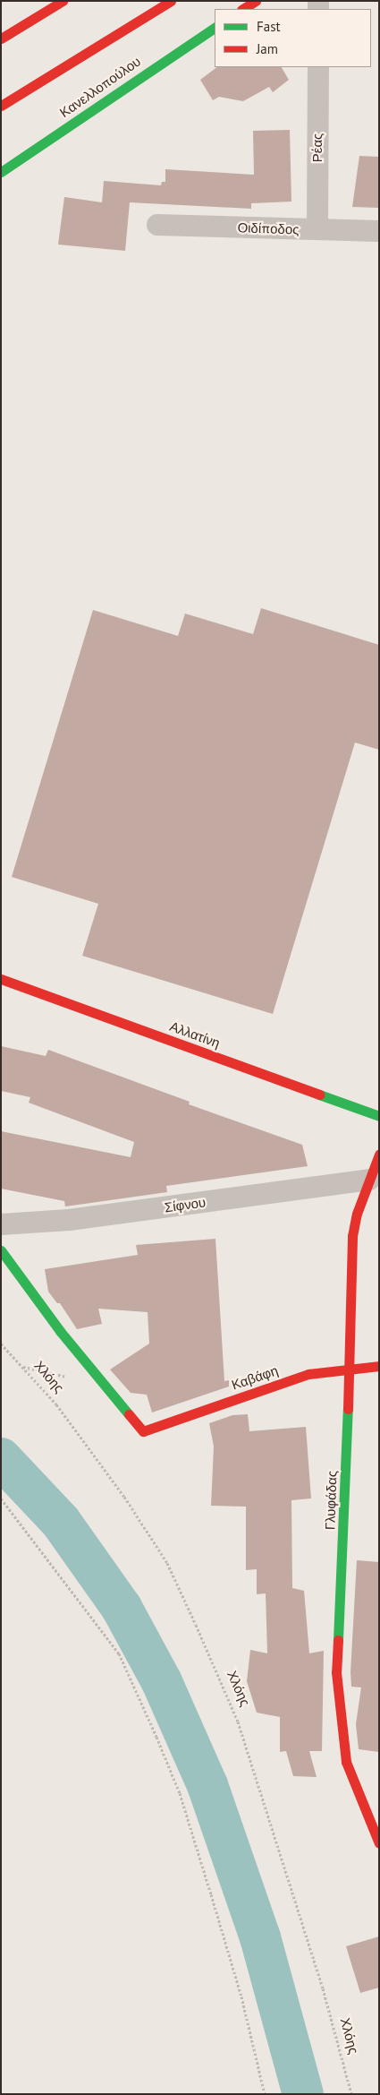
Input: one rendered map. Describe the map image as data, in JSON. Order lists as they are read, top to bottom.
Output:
{
  "streets": {
    "main road": [
      "Κανελλοπούλου",
      "Αλλατίνη",
      "Καβάφη",
      "Γλυφάδας"
    ],
    "street": ["Ρέας", "Οιδίποδος", "Σίφνου"],
    "path": ["Χλόης"]
  },
  "crossings": [
    ["Ρέας", "Οιδίποδος"],
    ["Σίφνου", "Γλυφάδας"],
    ["Καβάφη", "Γλυφάδας"]
  ],
  "legend": ["Fast", "Jam"]
}
